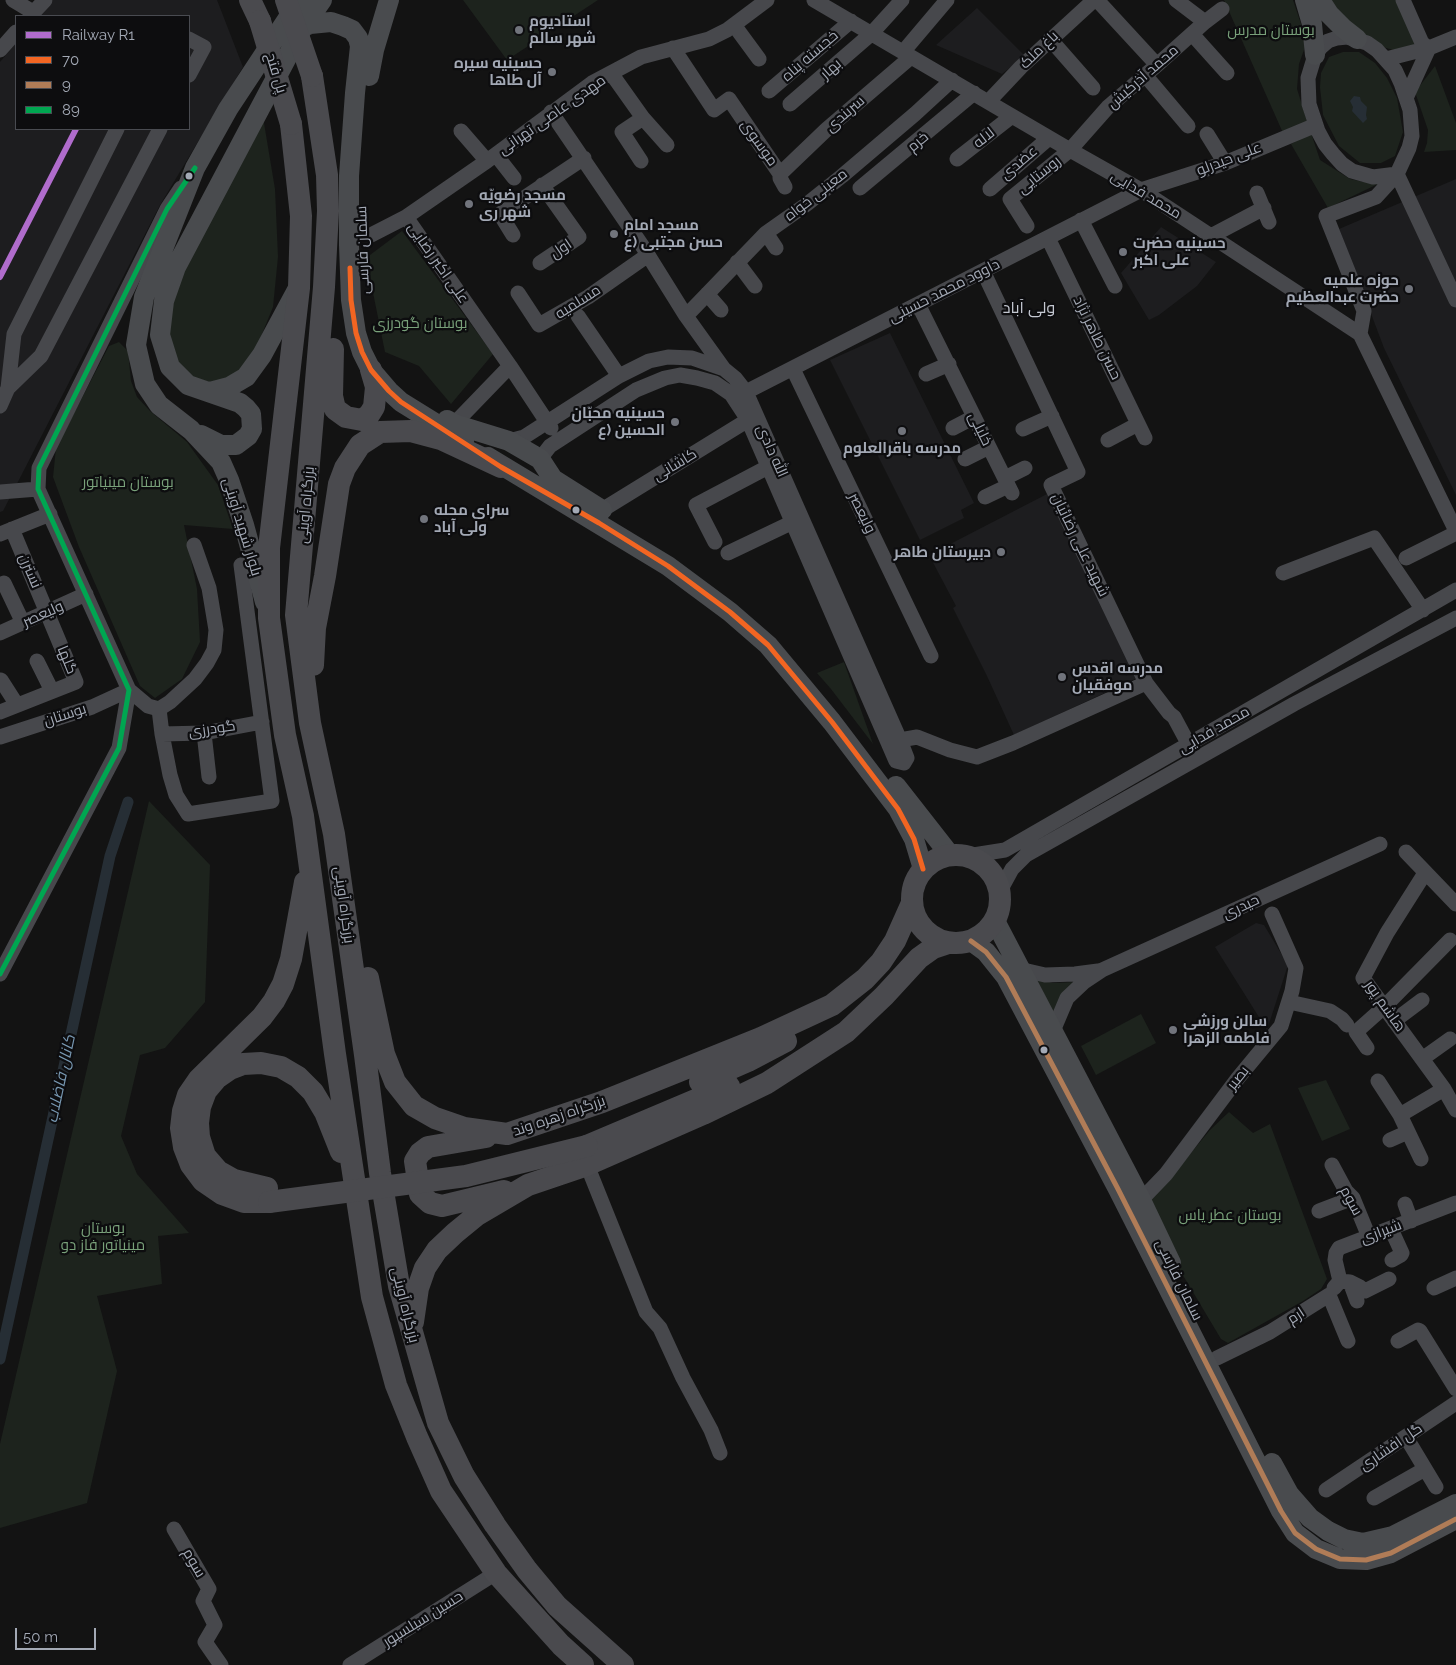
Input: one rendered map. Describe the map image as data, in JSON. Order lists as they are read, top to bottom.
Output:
{
  "streets": {
    "highway": ["پل فتح", "بزرگراه آوینی", "بزرگراه زهره وند"],
    "main road": ["سلمان فارسی", "بلوار شهید آوینی"],
    "street": [
      "باغ ملک",
      "خجسته پناه",
      "بهار",
      "محمد آذرکیش",
      "سربندی",
      "مهدی عاصی تهرانی",
      "لاله",
      "خرم",
      "موسوی",
      "علی حیدرلو",
      "عضدی",
      "روستایی",
      "معینی خواه",
      "محمد فدایی",
      "اول",
      "علی اکبر رضایی",
      "داوود محمد حسینی",
      "مسلمیه",
      "حسن طاهر نژاد",
      "خلیلی",
      "الله دادی",
      "کاشانی",
      "ولیعصر",
      "شهید علی رضائیان",
      "نسترن",
      "گلها",
      "بوستان",
      "گودرزی",
      "حیدری",
      "هاشم پور",
      "بصیر",
      "سوم",
      "شیرازی",
      "ارم",
      "گل افشاری",
      "حسین سیلسپور"
    ]
  },
  "crossings": [
    ["باغ ملک", "محمد فدایی"],
    ["خجسته پناه", "محمد فدایی"],
    ["بهار", "محمد فدایی"],
    ["پل فتح", "بزرگراه آوینی"],
    ["محمد آذرکیش", "روستایی"],
    ["محمد آذرکیش", "محمد فدایی"],
    ["سربندی", "موسوی"],
    ["سربندی", "محمد فدایی"],
    ["مهدی عاصی تهرانی", "موسوی"],
    ["مهدی عاصی تهرانی", "علی اکبر رضایی"],
    ["لاله", "محمد فدایی"],
    ["خرم", "محمد فدایی"],
    ["علی حیدرلو", "محمد فدایی"],
    ["علی حیدرلو", "داوود محمد حسینی"],
    ["عضدی", "محمد فدایی"],
    ["روستایی", "محمد فدایی"],
    ["معینی خواه", "محمد فدایی"],
    ["محمد فدایی", "سلمان فارسی"],
    ["محمد فدایی", "داوود محمد حسینی"],
    ["محمد فدایی", "شهید علی رضائیان"],
    ["محمد فدایی", "بزرگراه زهره وند"],
    ["سلمان فارسی", "علی اکبر رضایی"],
    ["سلمان فارسی", "الله دادی"],
    ["سلمان فارسی", "کاشانی"],
    ["سلمان فارسی", "بصیر"],
    ["سلمان فارسی", "بزرگراه زهره وند"],
    ["سلمان فارسی", "ارم"],
    ["علی اکبر رضایی", "الله دادی"],
    ["داوود محمد حسینی", "حسن طاهر نژاد"],
    ["داوود محمد حسینی", "خلیلی"],
    ["داوود محمد حسینی", "الله دادی"],
    ["داوود محمد حسینی", "ولیعصر"],
    ["داوود محمد حسینی", "شهید علی رضائیان"],
    ["الله دادی", "کاشانی"],
    ["بزرگراه آوینی", "بلوار شهید آوینی"],
    ["بزرگراه آوینی", "بزرگراه زهره وند"],
    ["بزرگراه آوینی", "حسین سیلسپور"],
    ["ولیعصر", "نسترن"],
    ["ولیعصر", "گلها"],
    ["نسترن", "گلها"],
    ["سوم", "شیرازی"],
    ["شیرازی", "ارم"]
  ],
  "districts": ["ولی آباد"],
  "water": ["کانال فاضلاب"],
  "parks": [
    "بوستان مدرس",
    "بوستان گودرزی",
    "بوستان مینیاتور",
    "بوستان عطر یاس",
    "بوستان مینیاتور فاز دو"
  ],
  "places": [
    "استادیوم شهر سالم",
    "حسینیه سیره آل طاها",
    "مسجد رضویّه شهر ری",
    "مسجد امام حسن مجتبی (ع",
    "حسینیه حضرت علی اکبر",
    "حوزه علمیه حضرت عبدالعظیم",
    "حسینیه محبّان الحسین (ع",
    "مدرسه باقرالعلوم",
    "سرای محله ولی آباد",
    "دبیرستان طاهر",
    "مدرسه اقدس موفقیان",
    "سالن ورزشی فاطمه الزهرا"
  ],
  "lines": [
    "rail line R1",
    "transit line 89",
    "transit line 70",
    "transit line 9"
  ],
  "legend": [
    "Railway R1",
    "70",
    "9",
    "89"
  ],
  "scale_bar": "50 m"
}
